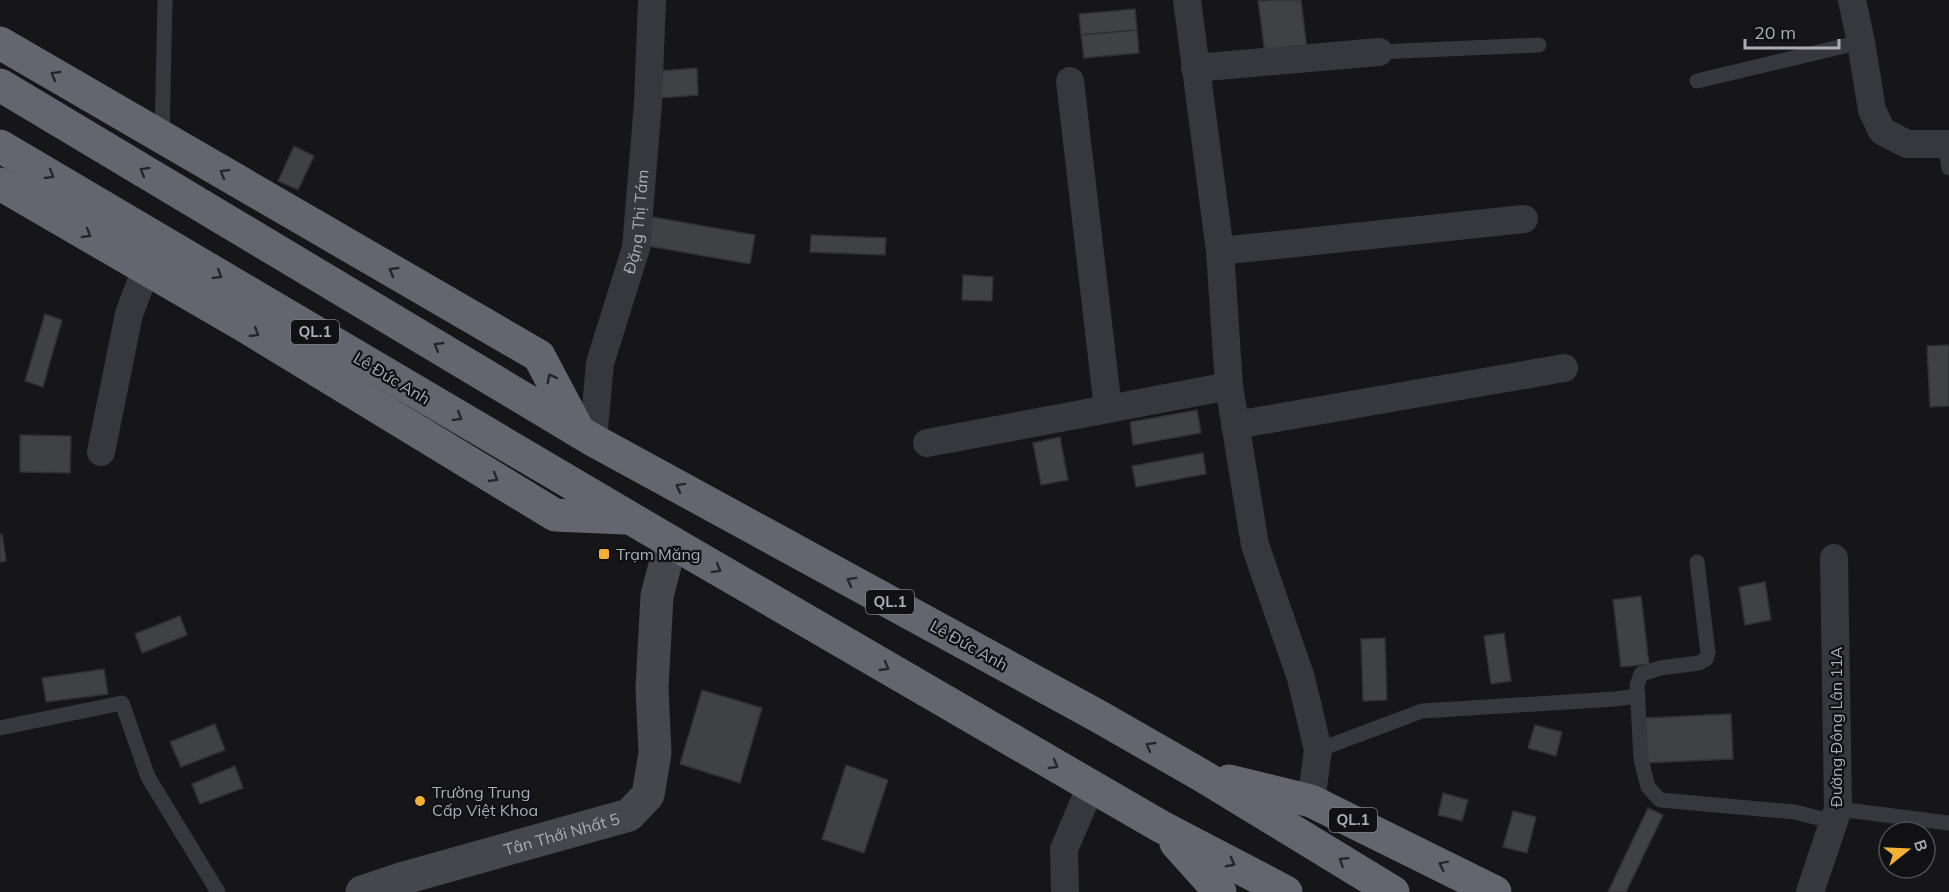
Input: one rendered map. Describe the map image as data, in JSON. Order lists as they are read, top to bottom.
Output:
{
  "streets": {
    "highway": ["QL.1", "Lê Đức Anh"],
    "street": ["Đặng Thị Tám", "Đường Đông Lân 11A", "Tân Thới Nhất 5"]
  },
  "crossings": [
    ["Đặng Thị Tám", "Lê Đức Anh"],
    ["Lê Đức Anh", "Tân Thới Nhất 5"]
  ],
  "places": {
    "transit": ["Trạm Măng"],
    "other": ["Trường Trung Cấp Việt Khoa"]
  },
  "scale_bar": "20 m",
  "north": "right"
}
